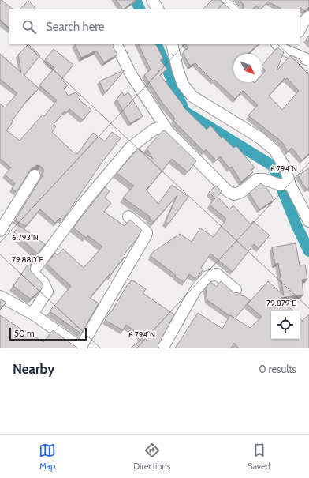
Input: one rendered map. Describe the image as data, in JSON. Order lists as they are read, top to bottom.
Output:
{
  "scale_bar": "50 m",
  "north": "bottom right",
  "page": {
    "search": "Search here",
    "scale": "50 m",
    "heading": ["Nearby", "0 results"],
    "nav": ["Map", "Directions", "Saved"]
  },
  "coordinates": [
    "6.794°N",
    "6.793°N",
    "79.880°E",
    "79.879°E"
  ]
}
